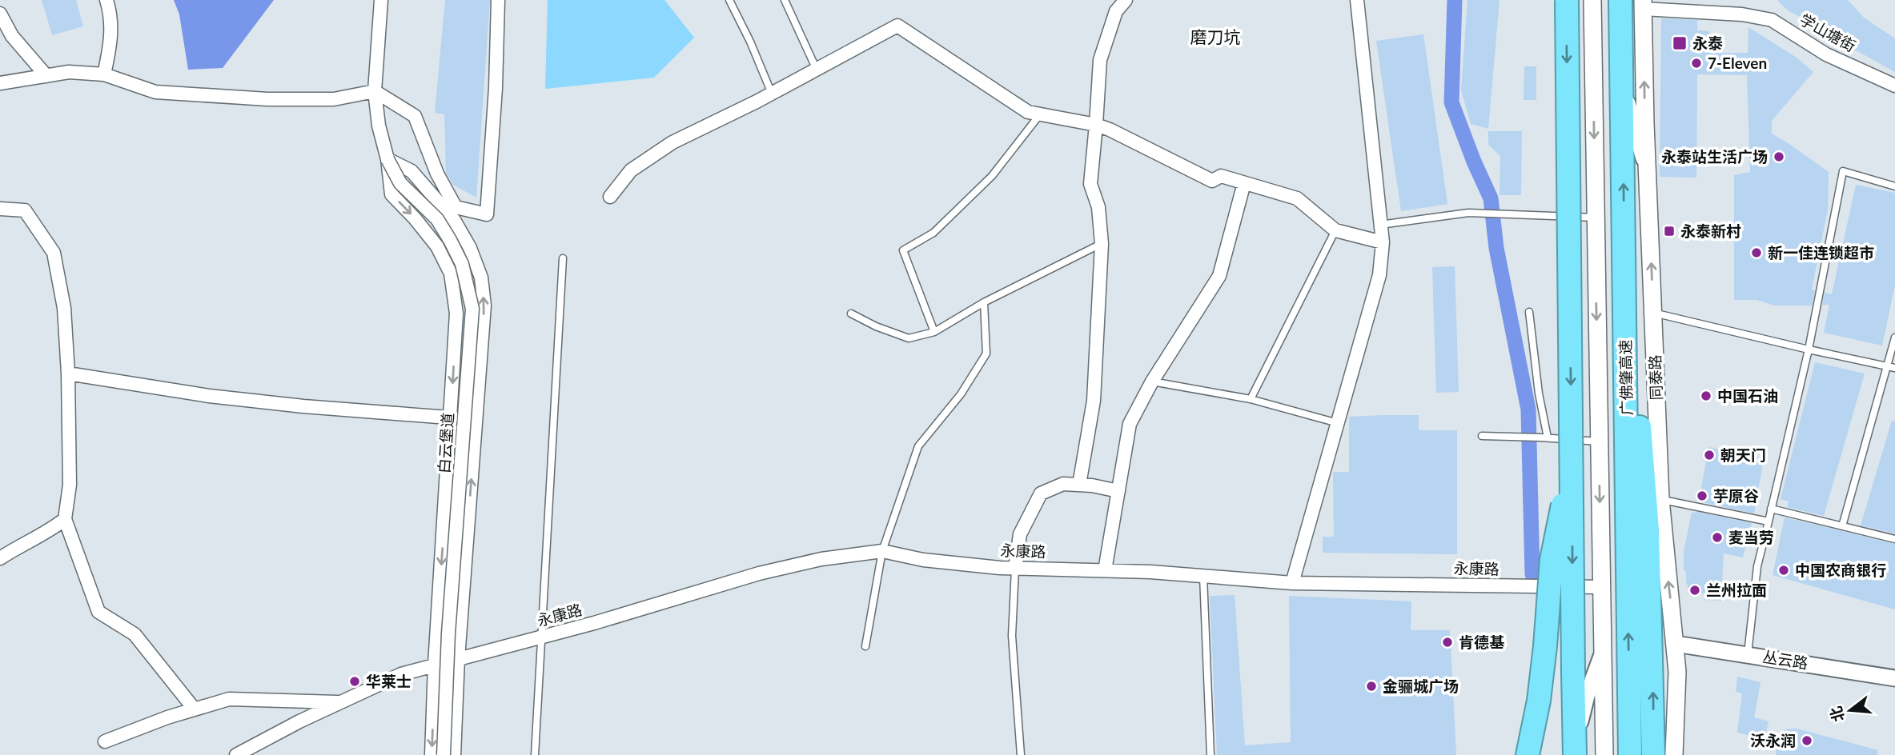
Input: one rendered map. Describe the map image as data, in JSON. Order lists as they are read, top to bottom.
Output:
{
  "streets": {
    "highway": ["广佛肇高速"],
    "main road": ["同泰路"],
    "street": [
      "学山塘街",
      "白云堡道",
      "永康路",
      "丛云路"
    ]
  },
  "crossings": [
    ["学山塘街", "同泰路"],
    ["同泰路", "丛云路"]
  ],
  "districts": ["磨刀坑"],
  "places": {
    "transit": ["永泰", "永泰新村"],
    "other": [
      "7-Eleven",
      "永泰站生活广场",
      "新一佳连锁超市",
      "中国石油",
      "朝天门",
      "芋原谷",
      "麦当劳",
      "中国农商银行",
      "兰州拉面",
      "肯德基",
      "华莱士",
      "金骊城广场",
      "沃永润"
    ]
  },
  "north": "left"
}
